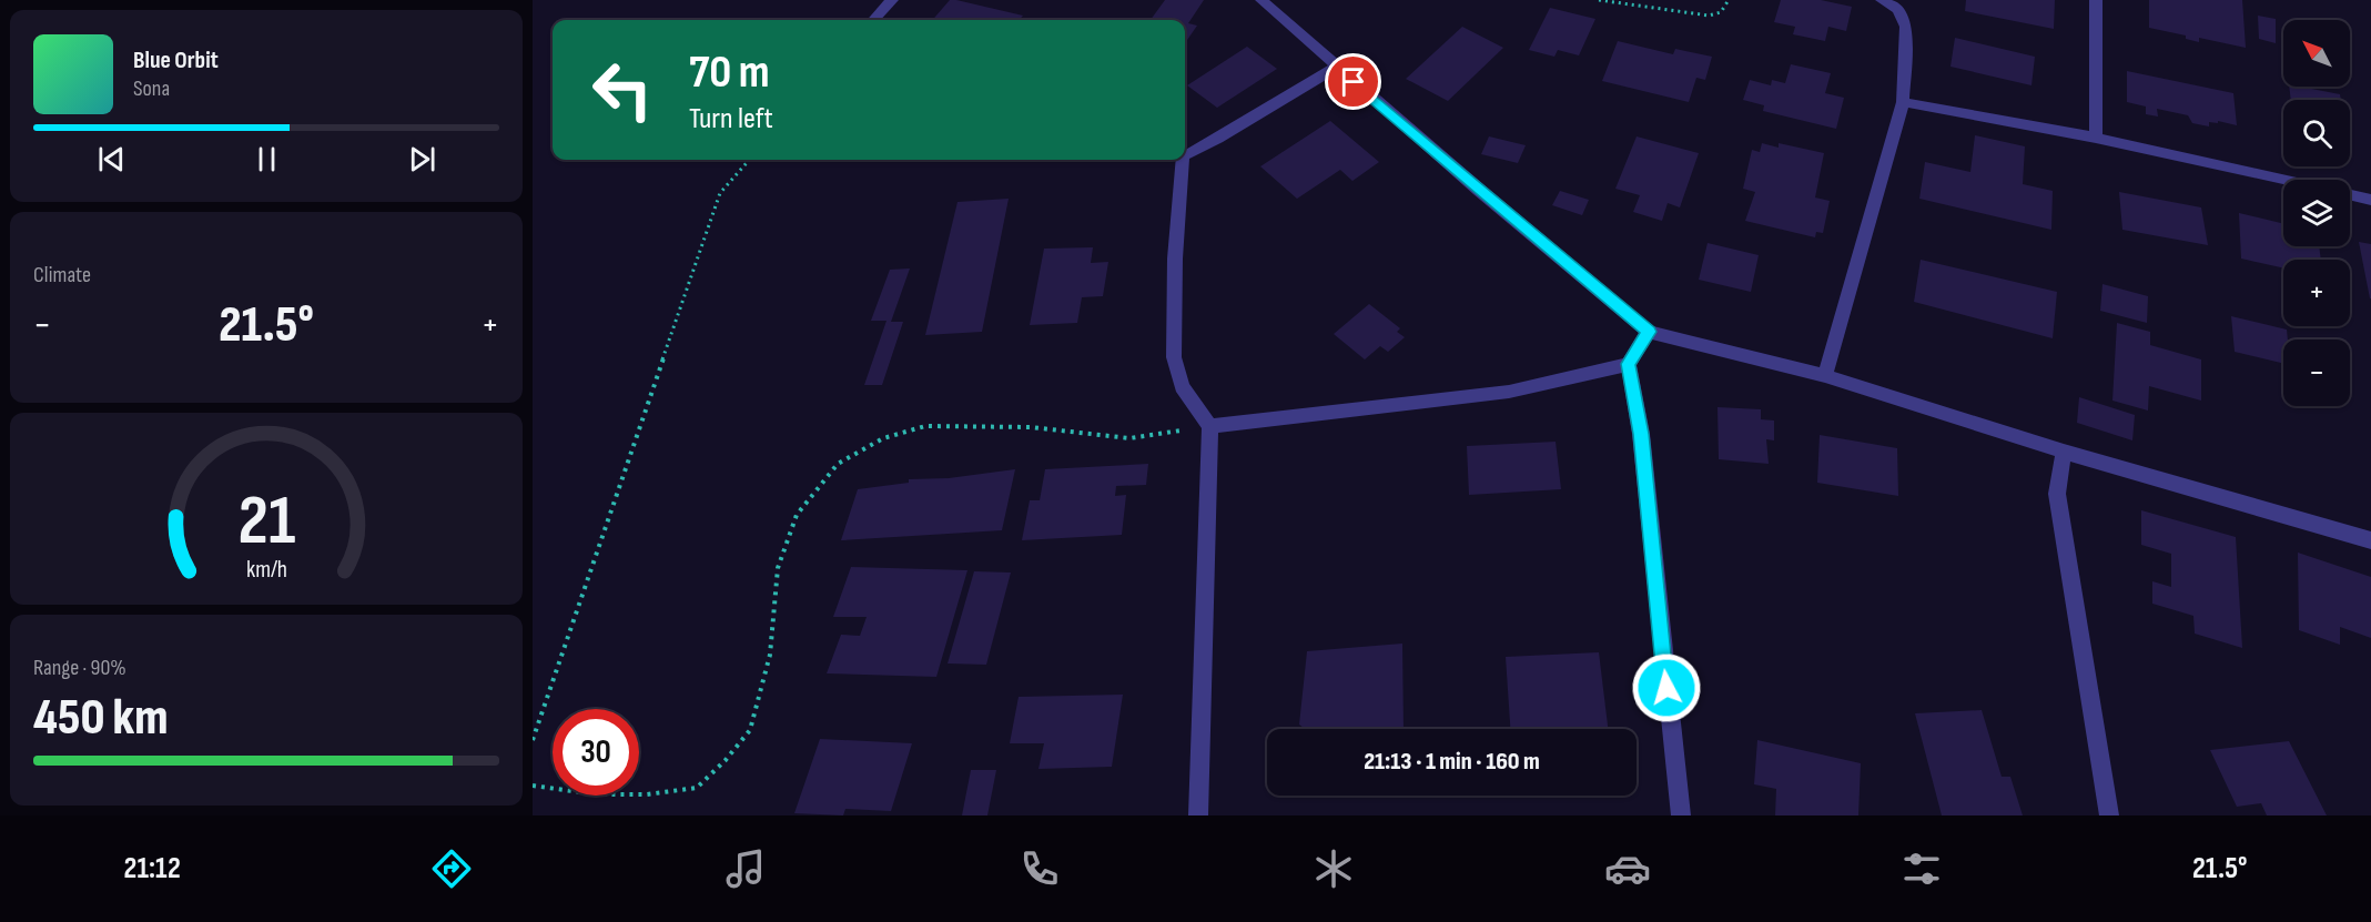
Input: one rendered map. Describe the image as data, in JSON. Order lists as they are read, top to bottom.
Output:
{
  "north": "top left",
  "page": {
    "map_buttons": ["+", "−"],
    "turn": ["70 m", "Turn left"],
    "song": ["Blue Orbit", "Sona"],
    "tile": [
      "Climate",
      ["Range · 90%", "450 km"]
    ],
    "heat": ["−", "21.5°", "+"],
    "limit": "30",
    "trip": "21:13 · 1 min · 160 m",
    "tabs": ["21:12", "21.5°"],
    "gauge": ["21", "km/h"]
  }
}
